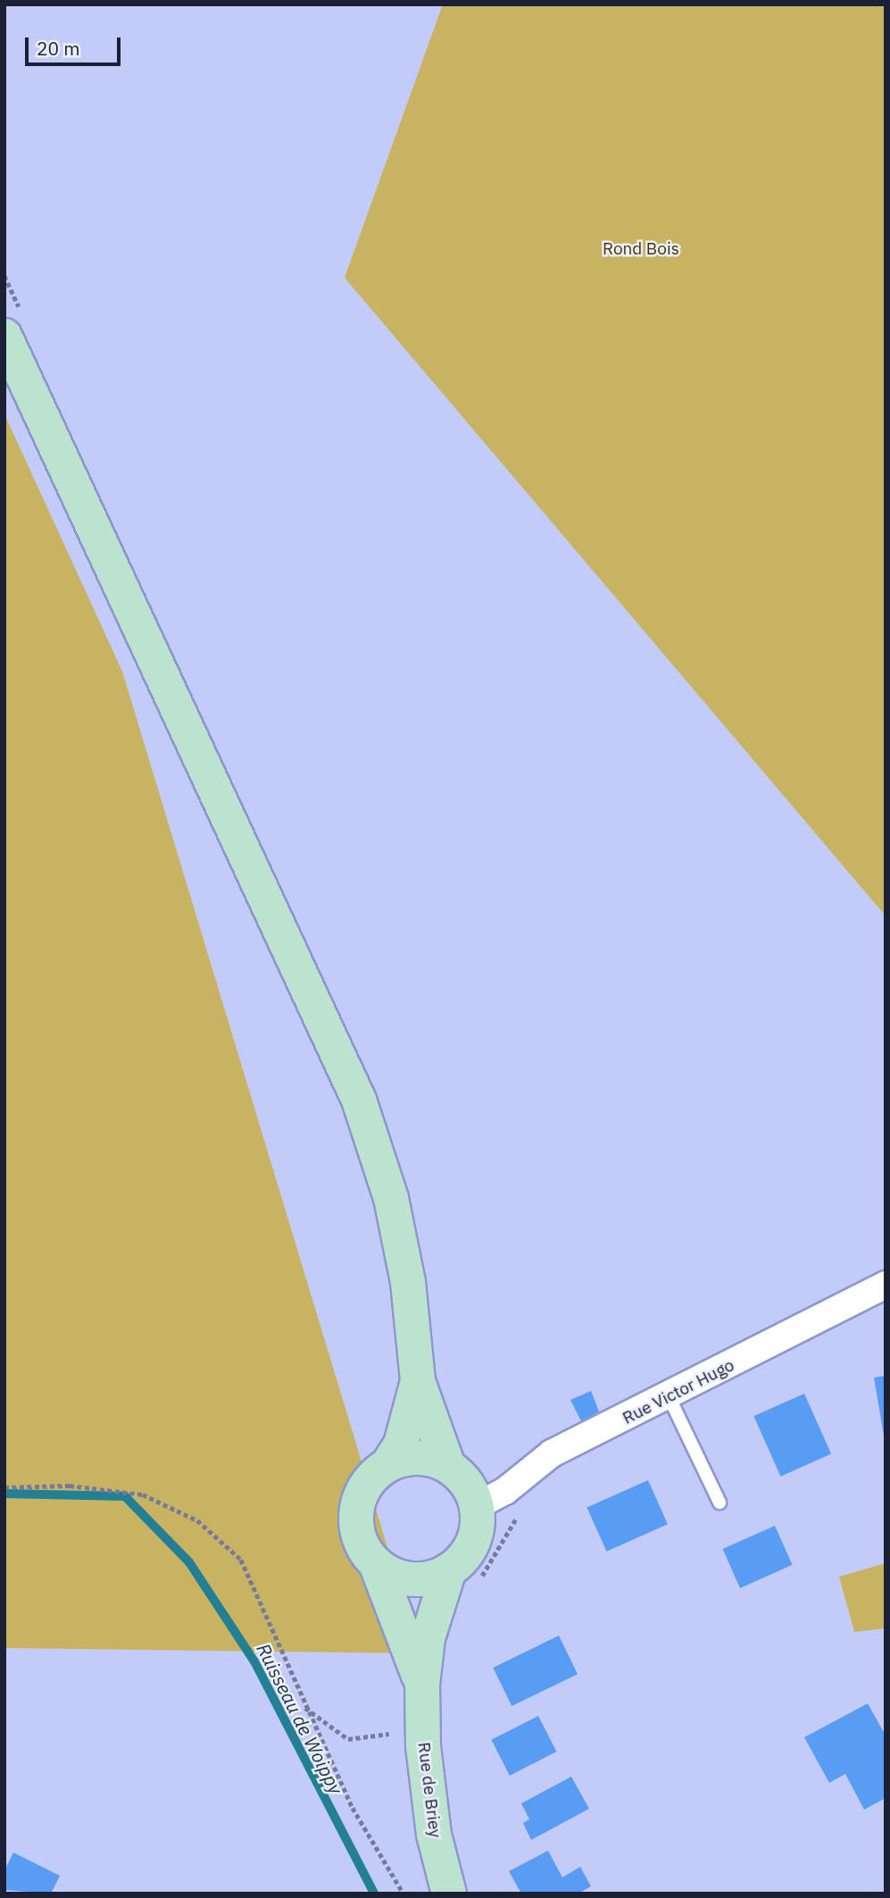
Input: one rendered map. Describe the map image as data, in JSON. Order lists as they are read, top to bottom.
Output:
{
  "streets": {
    "street": ["Rue Victor Hugo", "Rue de Briey"]
  },
  "crossings": [
    ["Rue Victor Hugo", "Rue de Briey"]
  ],
  "water": ["Ruisseau de Woippy"],
  "parks": ["Rond Bois"],
  "scale_bar": "20 m"
}
